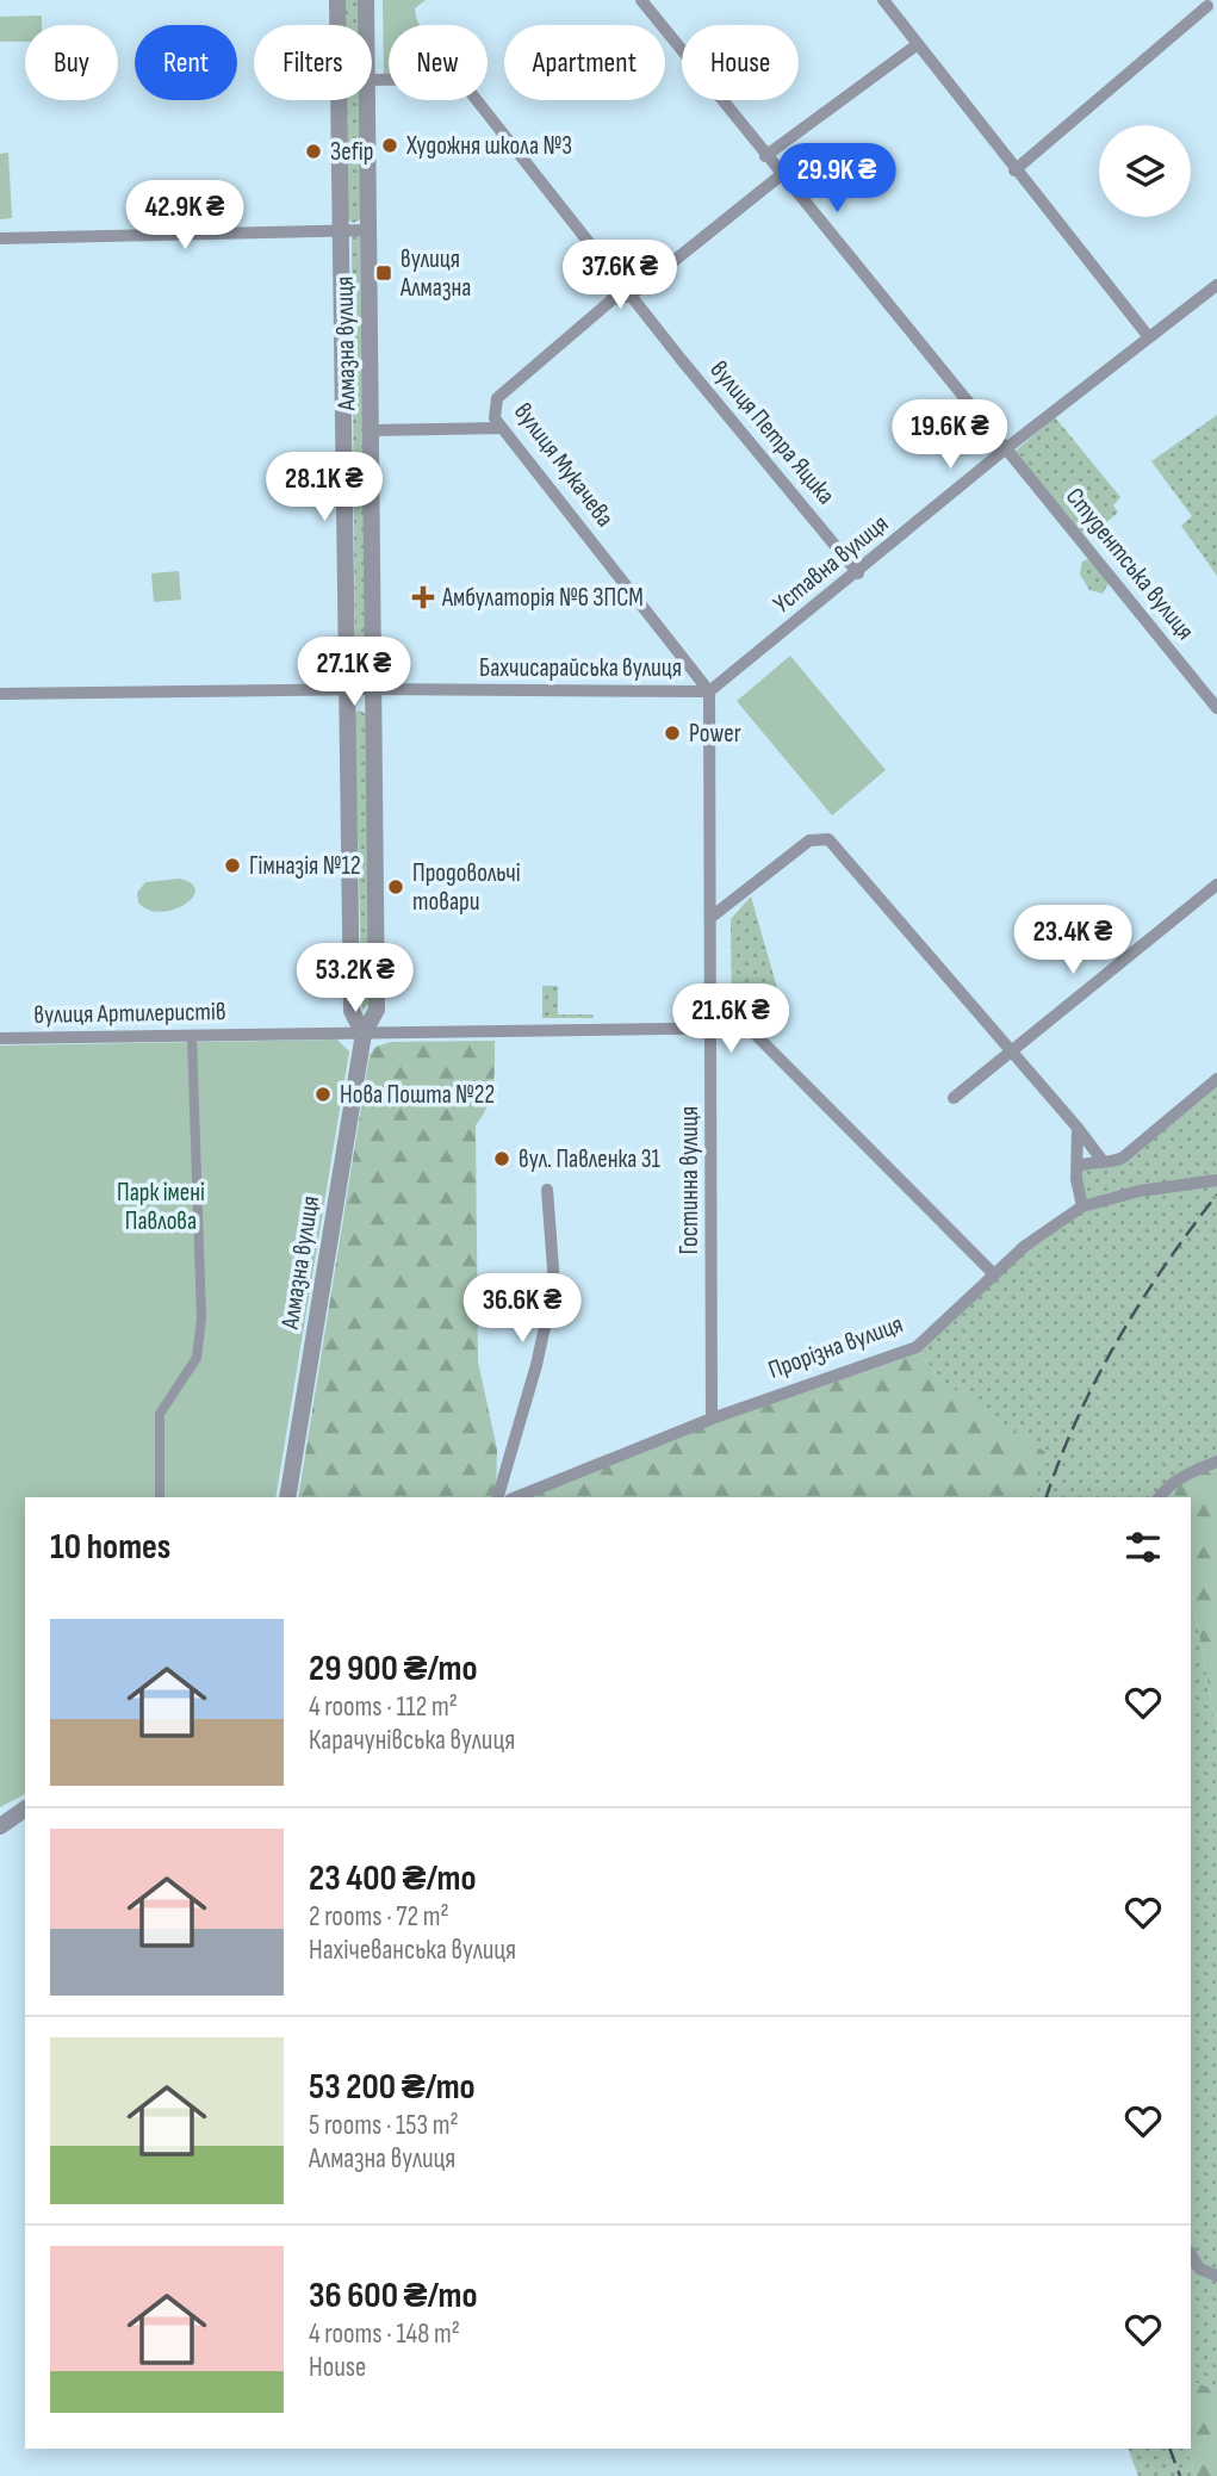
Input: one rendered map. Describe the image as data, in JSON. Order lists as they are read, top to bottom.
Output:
{
  "streets": {
    "street": [
      "Алмазна вулиця",
      "вулиця Петра Яцика",
      "вулиця Мукачева",
      "Уставна вулиця",
      "Студентська вулиця",
      "Бахчисарайська вулиця",
      "вулиця Артилеристів",
      "Гостинна вулиця",
      "Прорізна вулиця"
    ]
  },
  "crossings": [
    ["Алмазна вулиця", "Бахчисарайська вулиця"],
    ["Алмазна вулиця", "вулиця Артилеристів"],
    ["вулиця Петра Яцика", "вулиця Мукачева"],
    ["вулиця Петра Яцика", "Уставна вулиця"],
    ["вулиця Мукачева", "Уставна вулиця"],
    ["вулиця Мукачева", "Бахчисарайська вулиця"],
    ["вулиця Мукачева", "Гостинна вулиця"],
    ["Уставна вулиця", "Студентська вулиця"],
    ["Уставна вулиця", "Бахчисарайська вулиця"],
    ["Уставна вулиця", "Гостинна вулиця"],
    ["Бахчисарайська вулиця", "Гостинна вулиця"],
    ["вулиця Артилеристів", "Гостинна вулиця"],
    ["вулиця Артилеристів", "Прорізна вулиця"],
    ["Гостинна вулиця", "Прорізна вулиця"]
  ],
  "parks": ["Парк імені Павлова"],
  "places": {
    "other": [
      "Художня школа №3",
      "Зеfір",
      "Power",
      "Гімназія №12",
      "Продовольчі товари",
      "Нова Пошта №22",
      "вул. Павленка 31"
    ],
    "transit": ["вулиця Алмазна"],
    "health": ["Амбулаторія №6 ЗПСМ"]
  },
  "page": {
    "chip": [
      "Buy",
      "Rent",
      "Filters",
      "New",
      "Apartment",
      "House"
    ],
    "price": [
      "29.9K ₴",
      "42.9K ₴",
      "37.6K ₴",
      "19.6K ₴",
      "28.1K ₴",
      "27.1K ₴",
      "23.4K ₴",
      "53.2K ₴",
      "21.6K ₴",
      "36.6K ₴"
    ],
    "heading": "10 homes",
    "list": [
      {
        "name": "29 900 ₴/mo",
        "note": "4 rooms · 112 m² · Карачунівська вулиця"
      },
      {
        "name": "23 400 ₴/mo",
        "note": "2 rooms · 72 m² · Нахічеванська вулиця"
      },
      {
        "name": "53 200 ₴/mo",
        "note": "5 rooms · 153 m² · Алмазна вулиця"
      },
      {
        "name": "36 600 ₴/mo",
        "note": "4 rooms · 148 m² · House"
      }
    ]
  }
}
